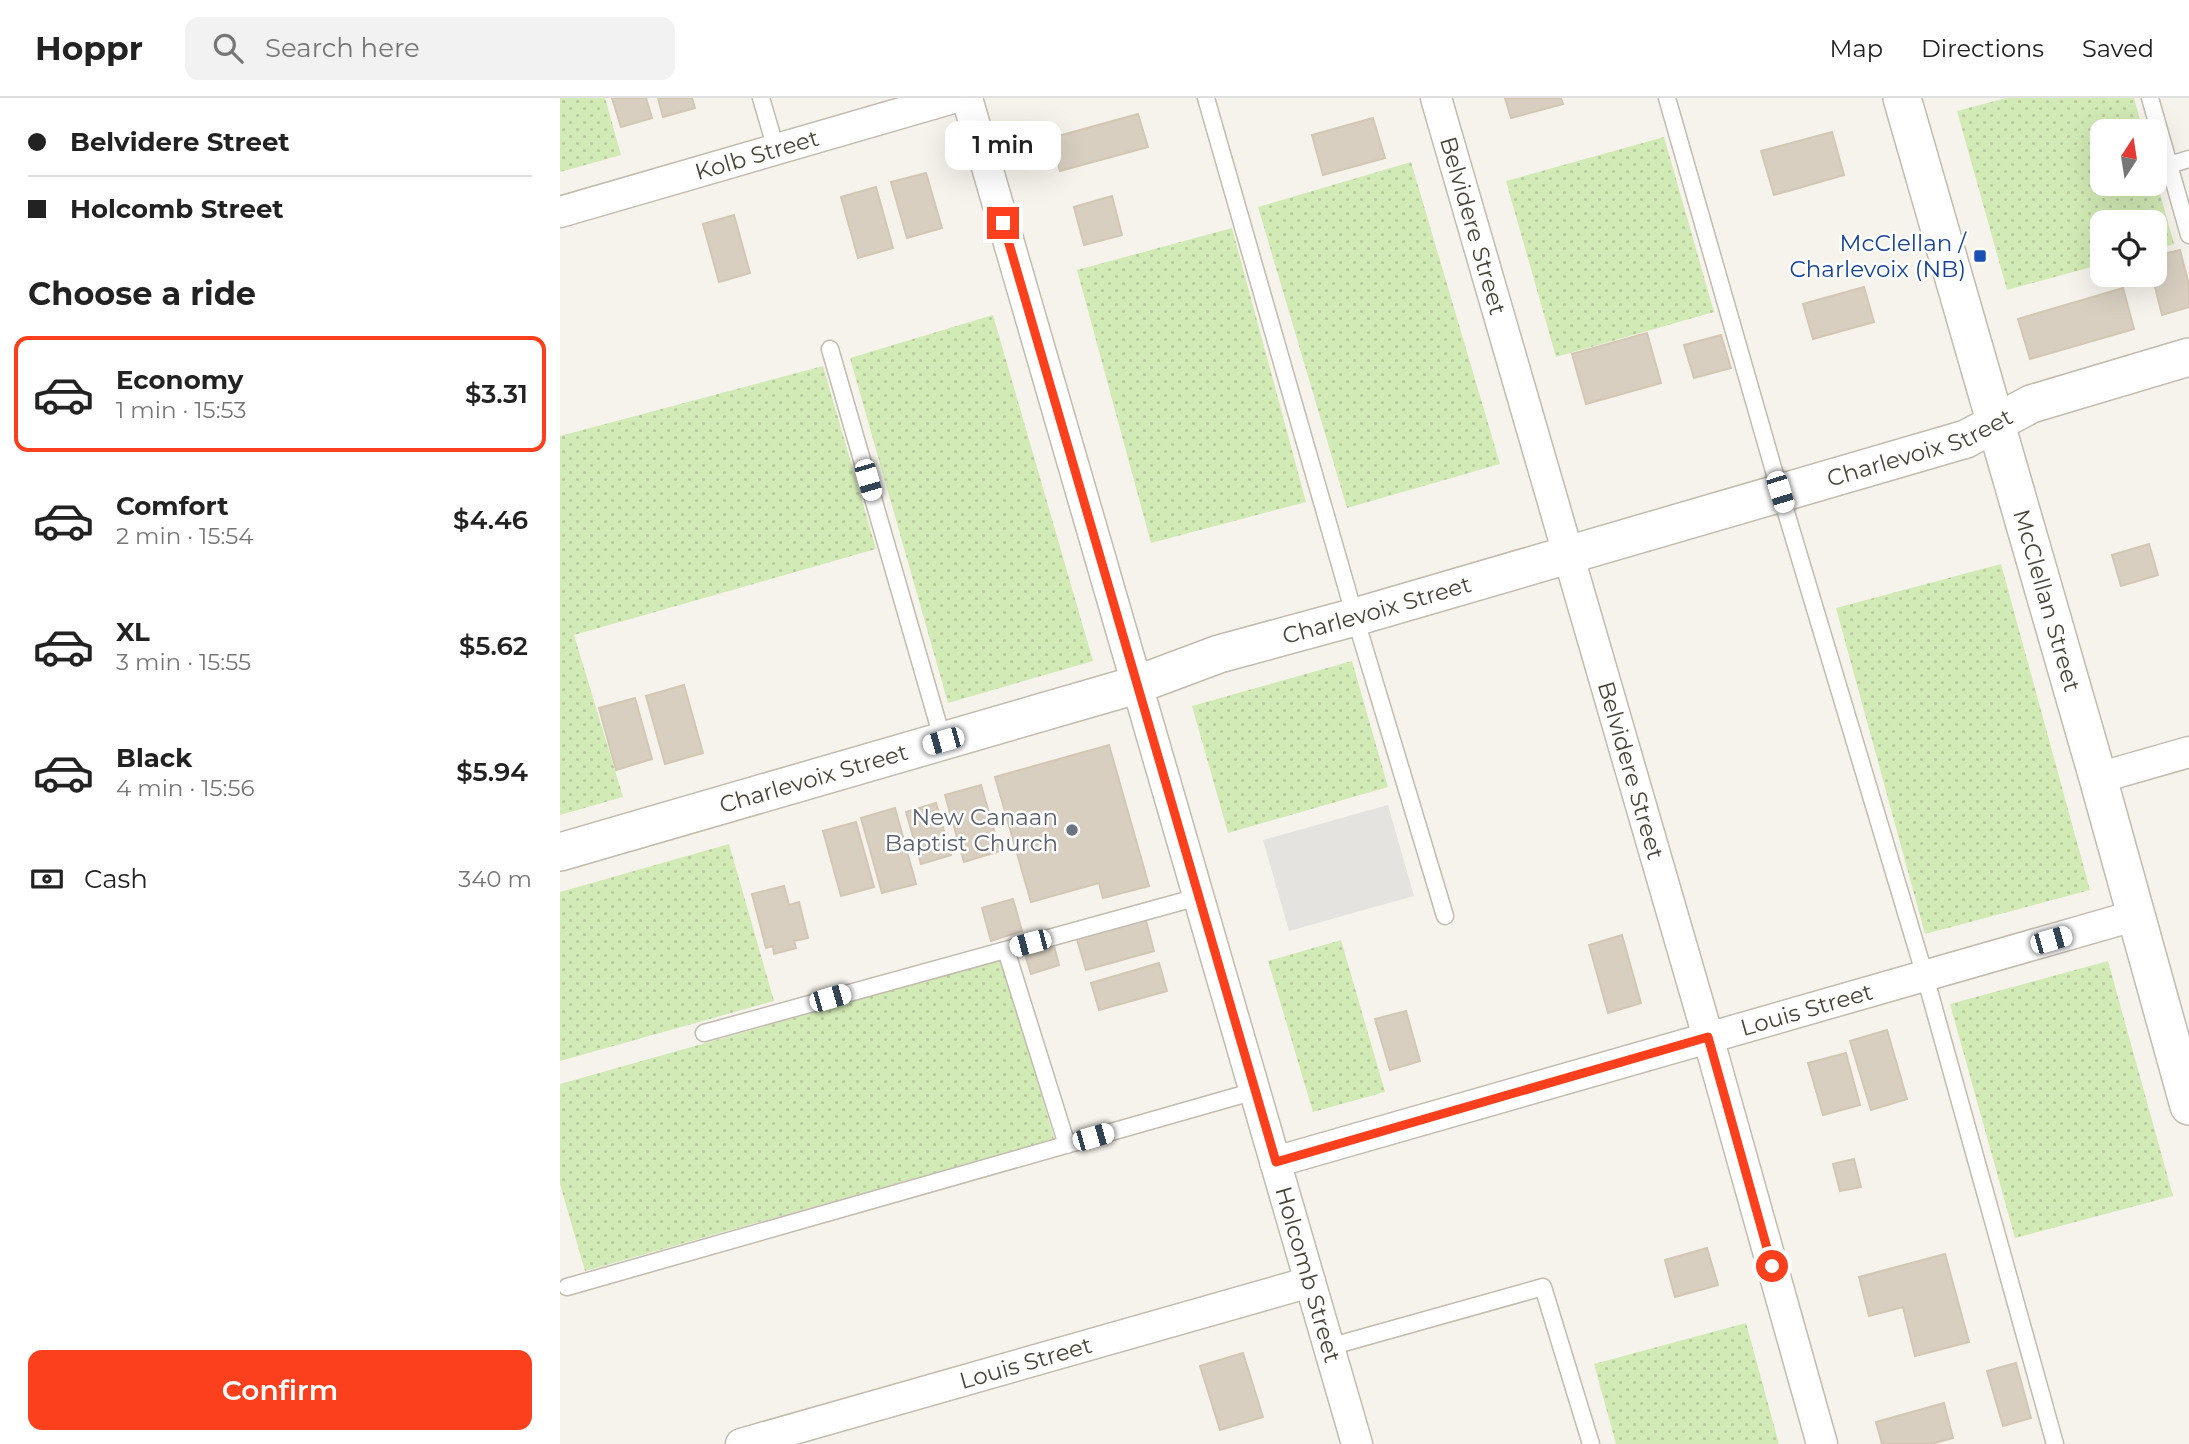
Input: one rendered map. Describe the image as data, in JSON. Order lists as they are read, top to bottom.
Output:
{
  "streets": {
    "street": [
      "Kolb Street",
      "Belvidere Street",
      "Charlevoix Street",
      "McClellan Street",
      "Louis Street",
      "Holcomb Street"
    ]
  },
  "crossings": [
    ["Belvidere Street", "Charlevoix Street"],
    ["Belvidere Street", "Louis Street"],
    ["Charlevoix Street", "McClellan Street"],
    ["Charlevoix Street", "Holcomb Street"],
    ["McClellan Street", "Louis Street"],
    ["Louis Street", "Holcomb Street"]
  ],
  "places": {
    "transit": ["McClellan / Charlevoix (NB)"],
    "other": ["New Canaan Baptist Church"]
  },
  "north": "top",
  "page": {
    "header": "Hoppr",
    "search": "Search here",
    "nav": ["Map", "Directions", "Saved"],
    "banner": ["Belvidere Street", "Holcomb Street"],
    "bubble": "1 min",
    "heading": "Choose a ride",
    "list": [
      {
        "name": "Economy",
        "note": "1 min · 15:53",
        "value": "$3.31"
      },
      {
        "name": "Comfort",
        "note": "2 min · 15:54",
        "value": "$4.46"
      },
      {
        "name": "XL",
        "note": "3 min · 15:55",
        "value": "$5.62"
      },
      {
        "name": "Black",
        "note": "4 min · 15:56",
        "value": "$5.94"
      }
    ],
    "pay": ["Cash", "340 m"],
    "buttons": "Confirm"
  }
}
